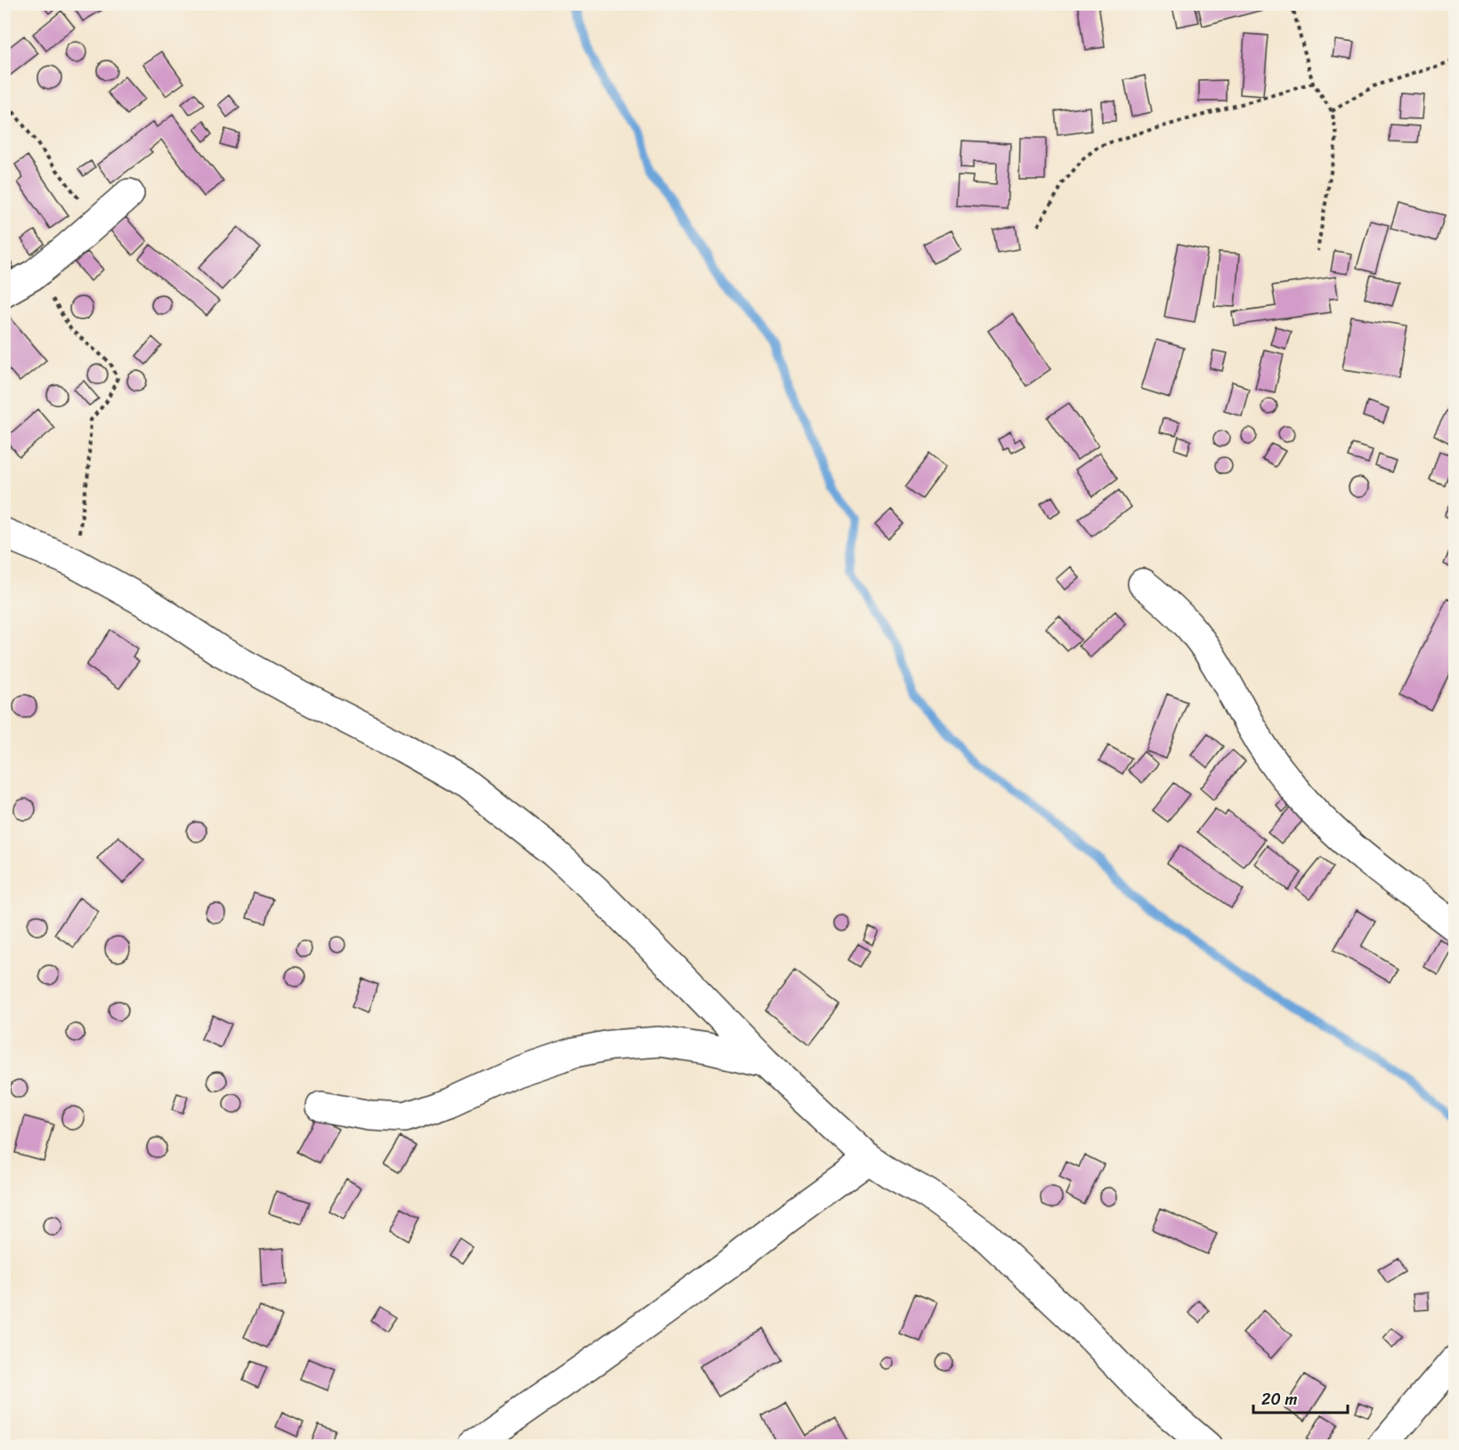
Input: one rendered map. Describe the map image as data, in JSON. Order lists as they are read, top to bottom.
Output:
{
  "scale_bar": "20 m"
}
